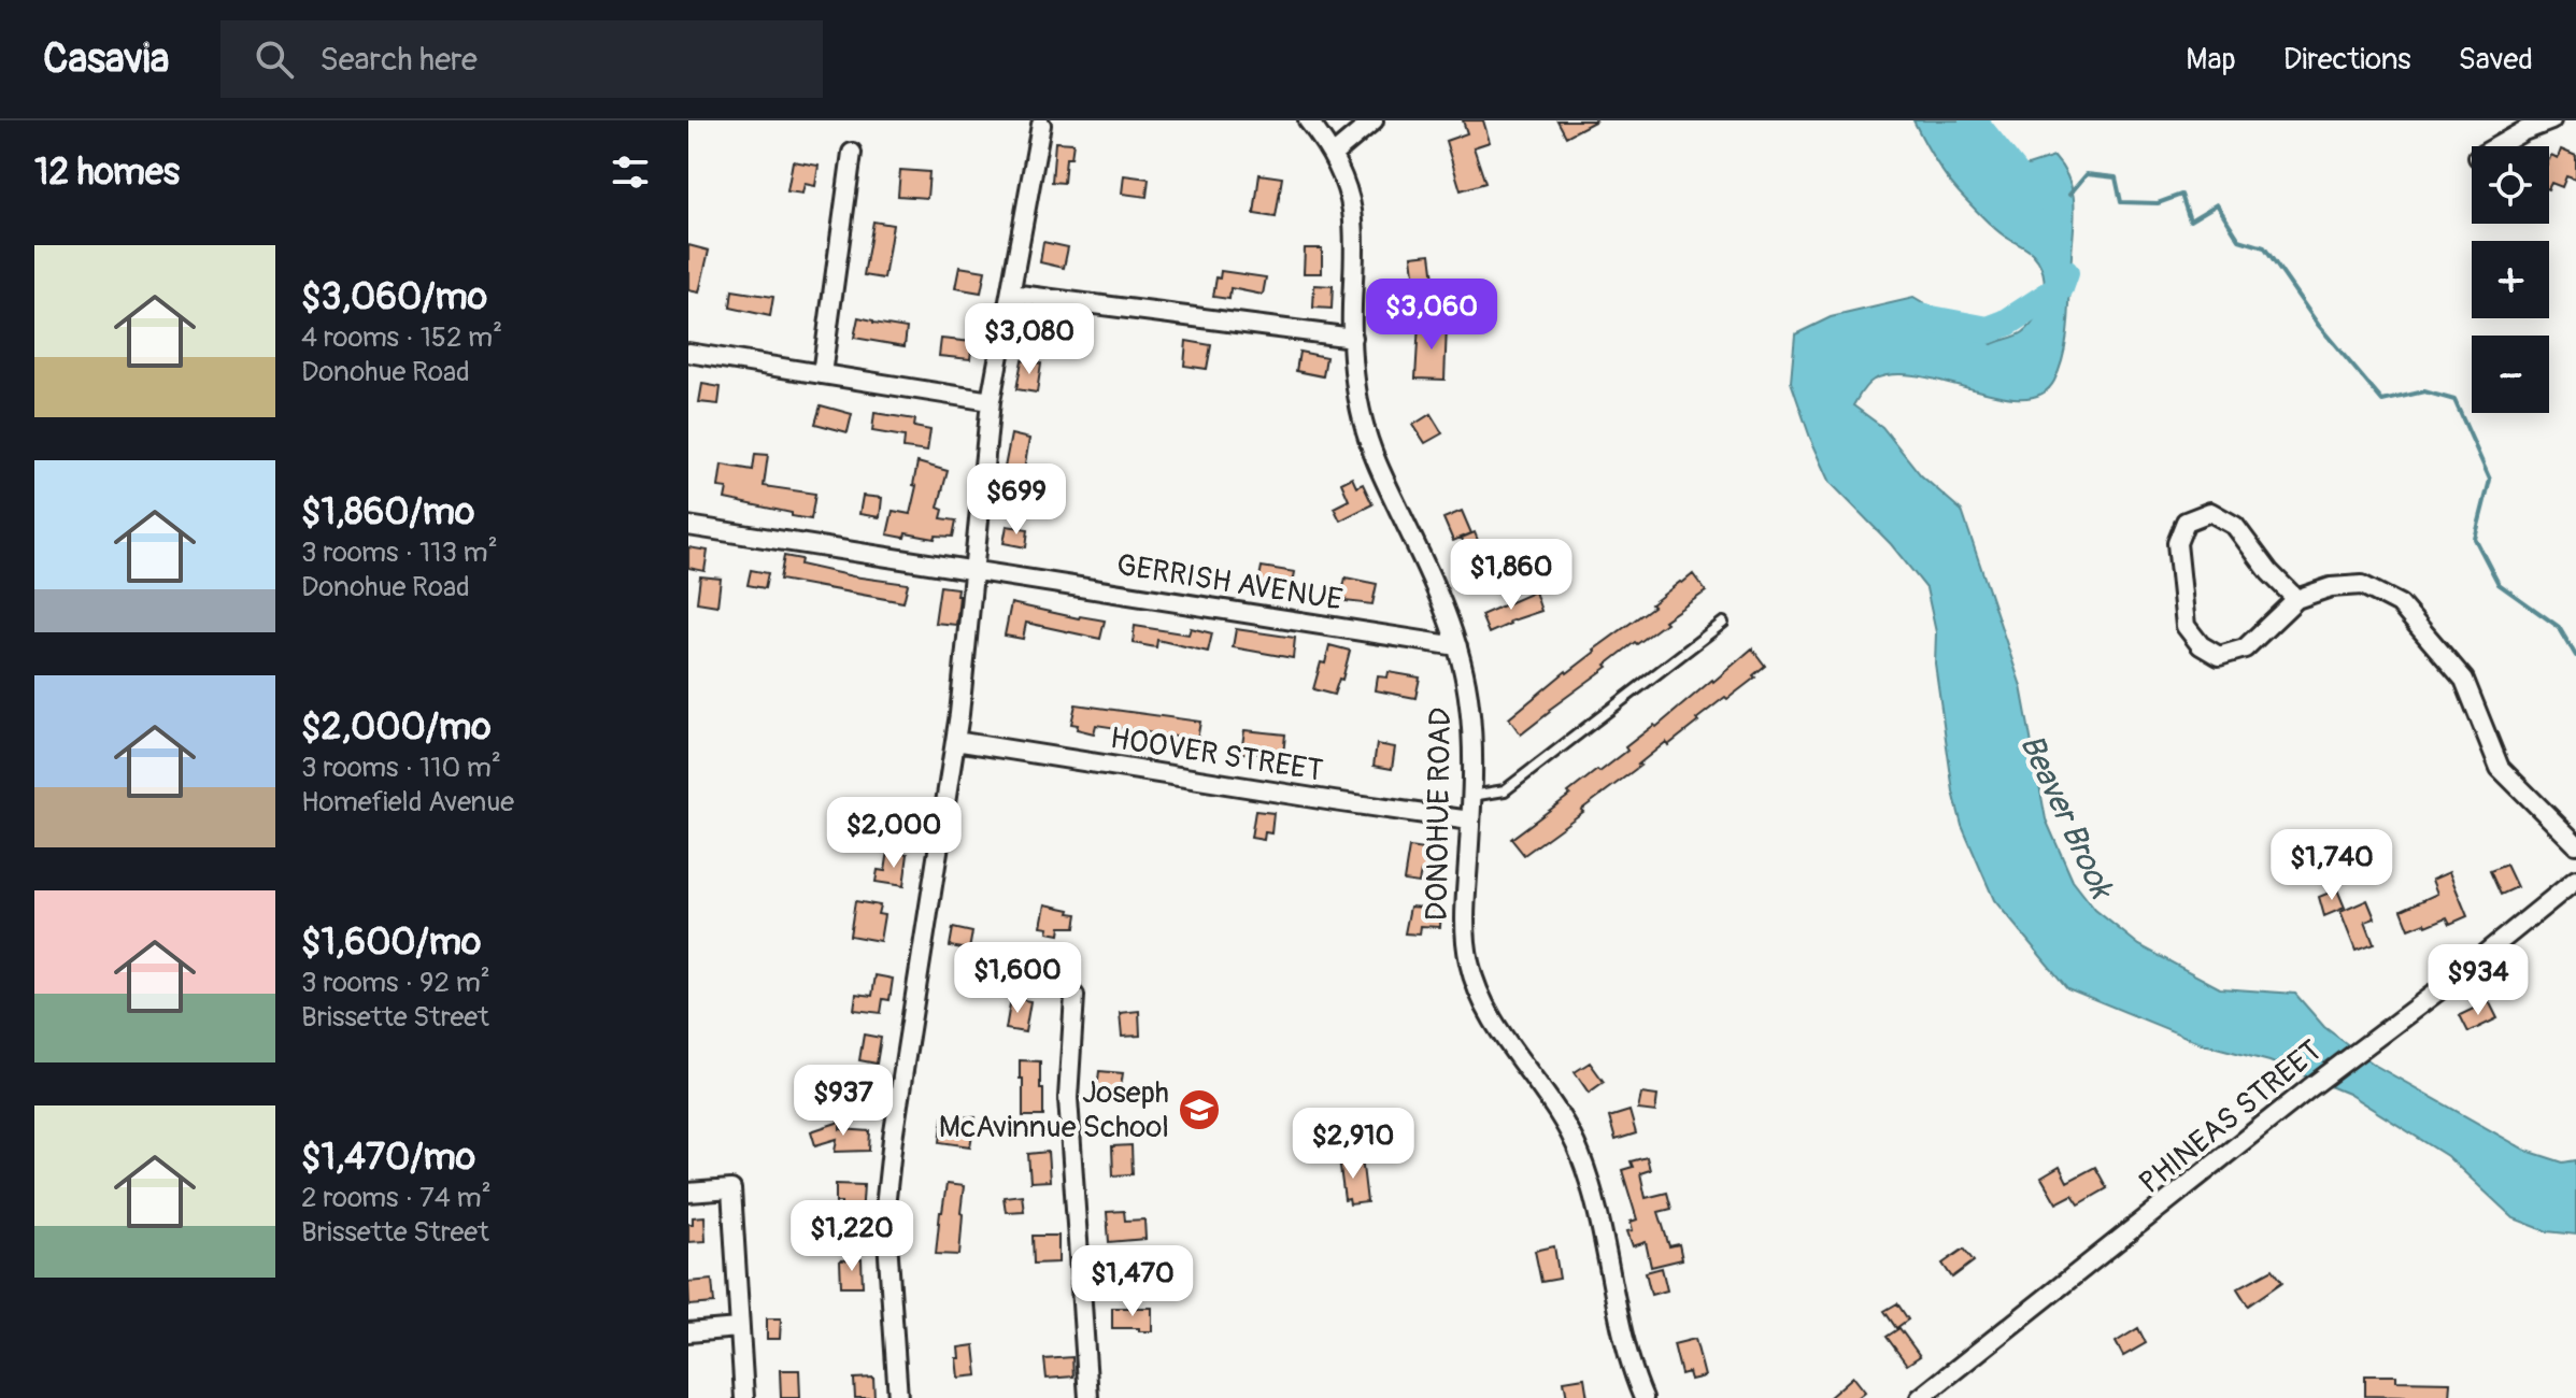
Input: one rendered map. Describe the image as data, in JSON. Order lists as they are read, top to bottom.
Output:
{
  "streets": {
    "street": [
      "GERRISH AVENUE",
      "HOOVER STREET",
      "DONOHUE ROAD",
      "PHINEAS STREET"
    ]
  },
  "crossings": [
    ["GERRISH AVENUE", "DONOHUE ROAD"],
    ["HOOVER STREET", "DONOHUE ROAD"]
  ],
  "water": ["Beaver Brook"],
  "places": {
    "school or university": ["Joseph McAvinnue School"]
  },
  "page": {
    "header": "Casavia",
    "search": "Search here",
    "nav": ["Map", "Directions", "Saved"],
    "heading": "12 homes",
    "map_buttons": ["+", "−"],
    "list": [
      {
        "name": "$3,060/mo",
        "note": "4 rooms · 152 m² · Donohue Road"
      },
      {
        "name": "$1,860/mo",
        "note": "3 rooms · 113 m² · Donohue Road"
      },
      {
        "name": "$2,000/mo",
        "note": "3 rooms · 110 m² · Homefield Avenue"
      },
      {
        "name": "$1,600/mo",
        "note": "3 rooms · 92 m² · Brissette Street"
      },
      {
        "name": "$1,470/mo",
        "note": "2 rooms · 74 m² · Brissette Street"
      }
    ],
    "price": [
      "$3,060",
      "$3,080",
      "$699",
      "$1,860",
      "$2,000",
      "$1,740",
      "$1,600",
      "$934",
      "$937",
      "$2,910",
      "$1,220",
      "$1,470"
    ]
  }
}
